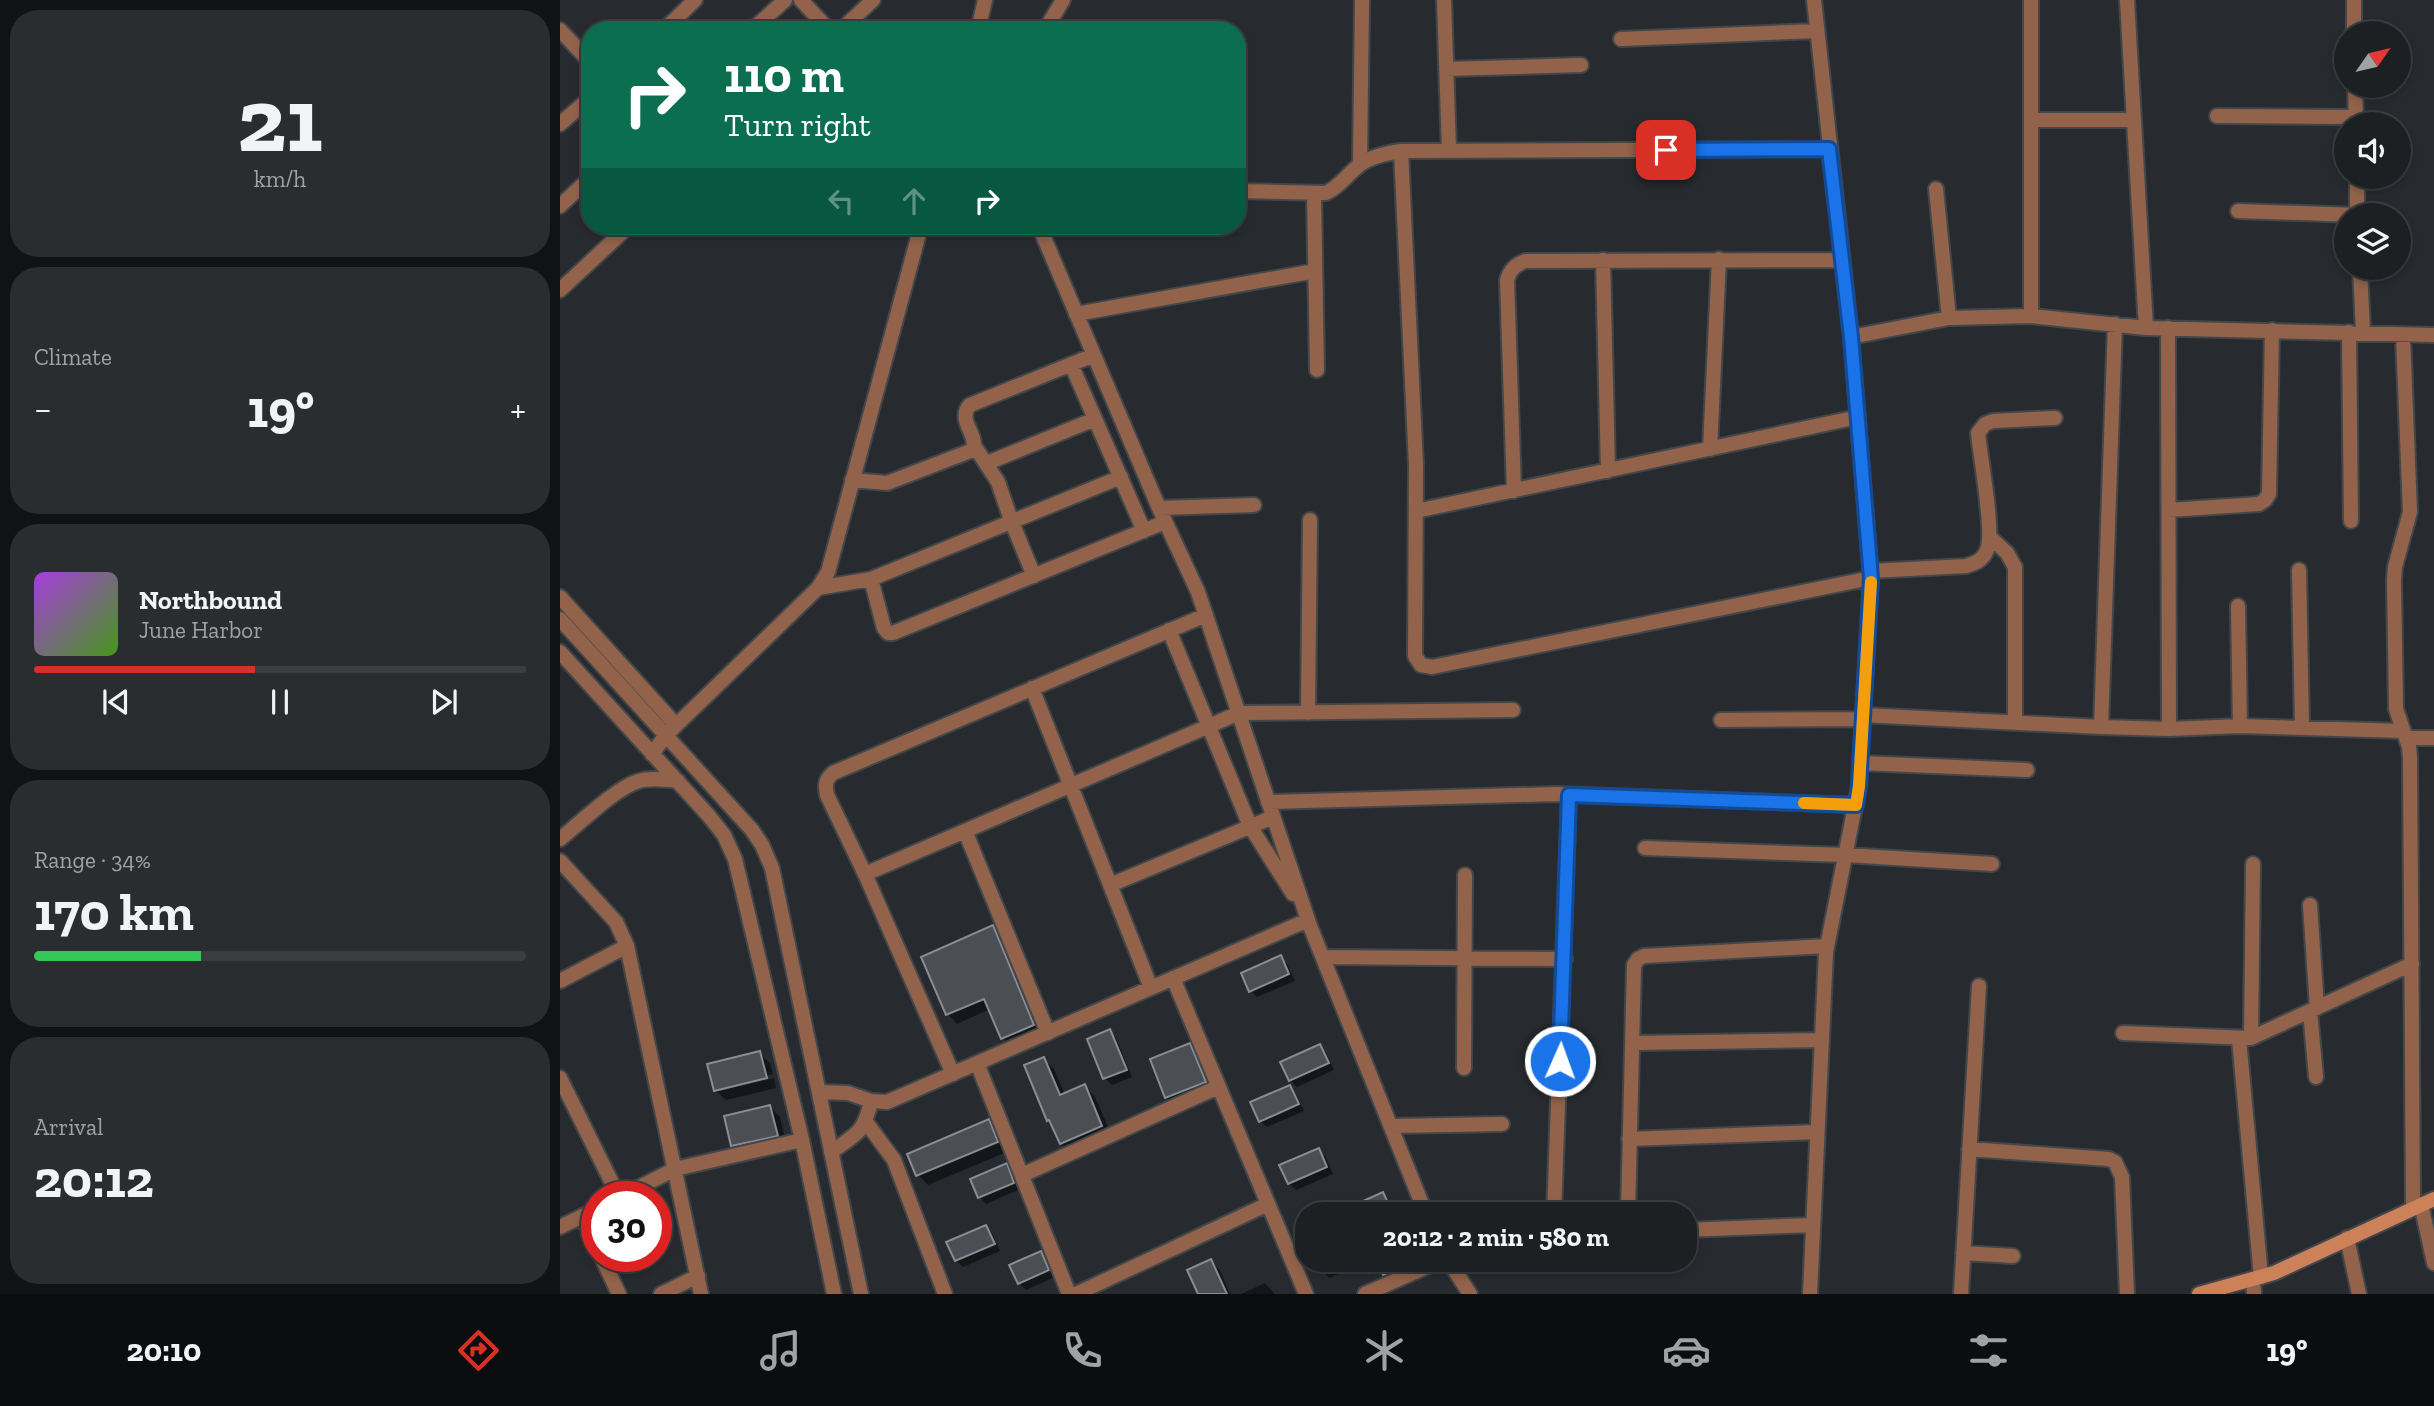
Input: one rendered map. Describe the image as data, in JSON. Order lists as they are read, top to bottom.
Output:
{
  "north": "top right",
  "page": {
    "tile": [
      ["21", "km/h"],
      "Climate",
      ["Range · 34%", "170 km"],
      ["Arrival", "20:12"]
    ],
    "turn": ["110 m", "Turn right"],
    "heat": ["−", "19°", "+"],
    "song": ["Northbound", "June Harbor"],
    "limit": "30",
    "trip": "20:12 · 2 min · 580 m",
    "tabs": ["20:10", "19°"]
  }
}
